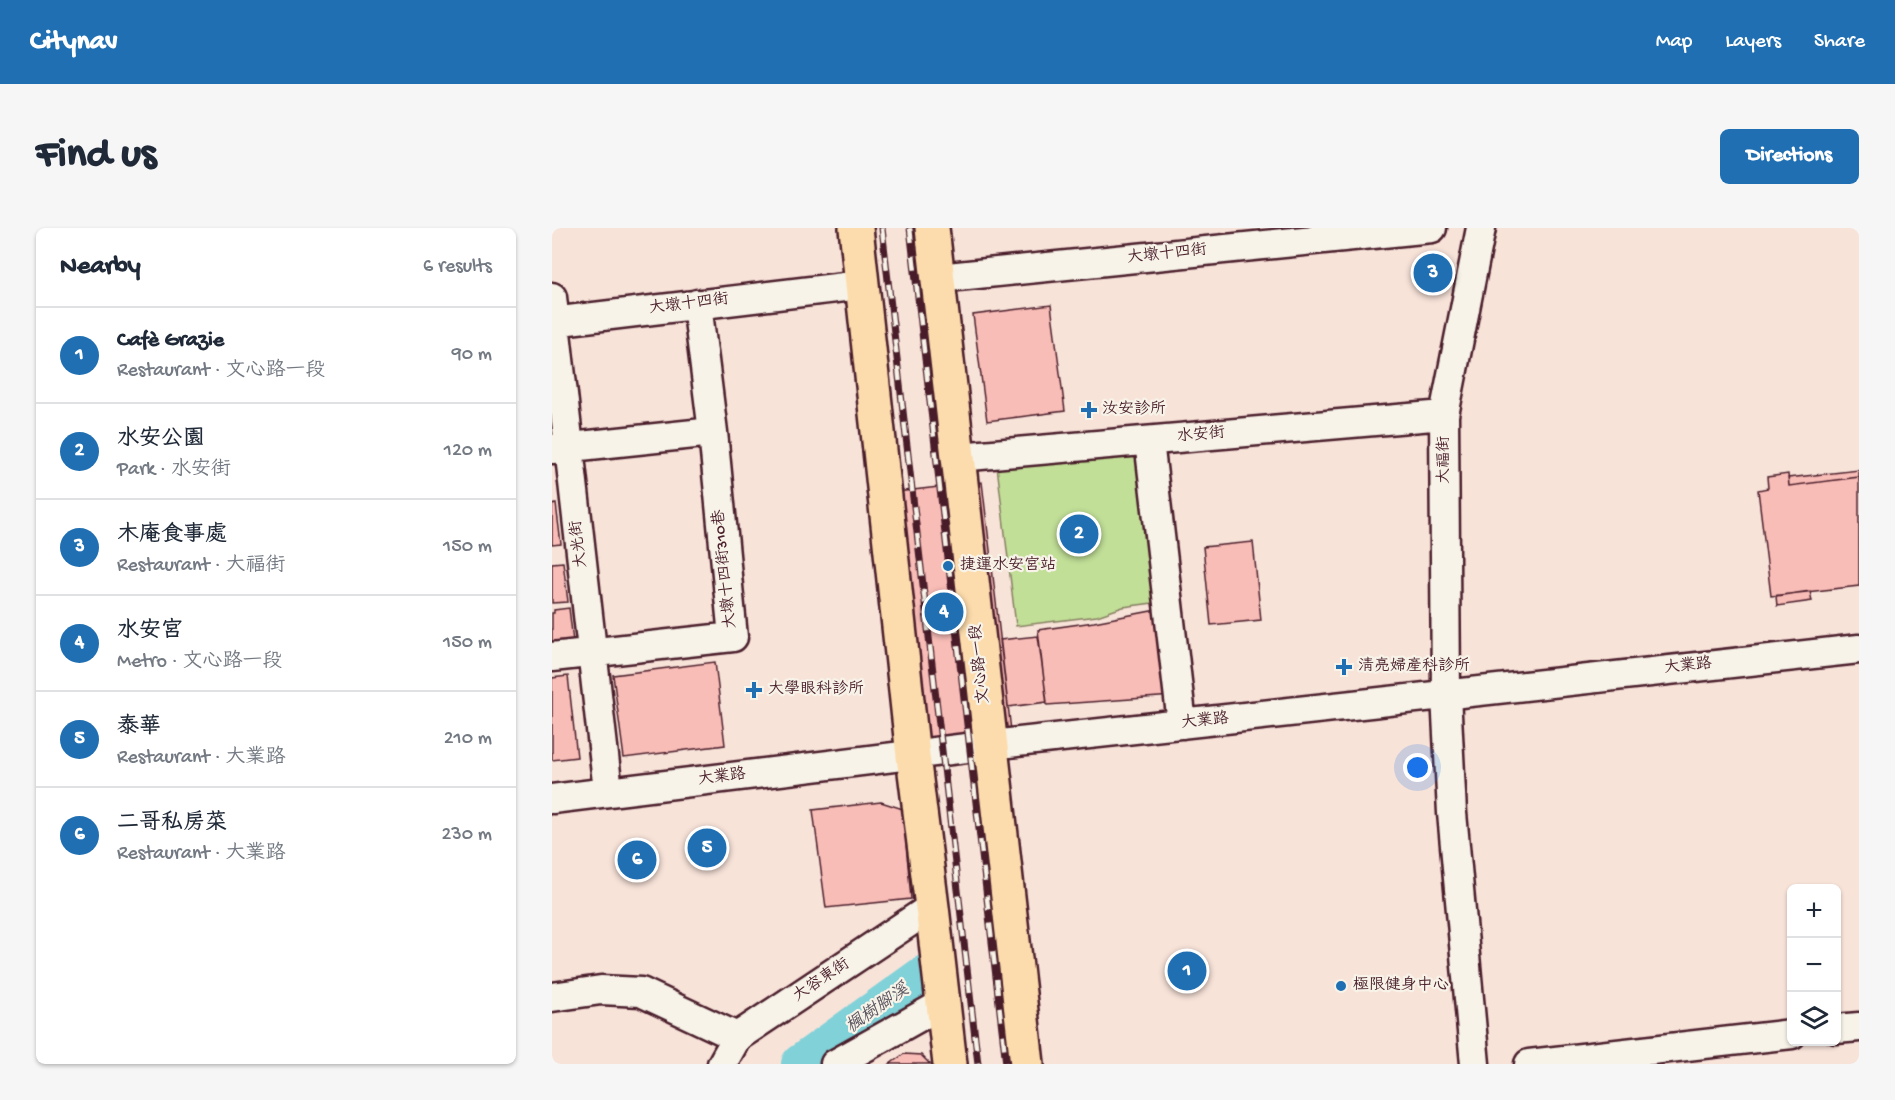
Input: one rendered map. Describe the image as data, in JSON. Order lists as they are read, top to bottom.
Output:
{
  "streets": {
    "main road": ["文心路一段"],
    "street": [
      "大墩十四街",
      "水安街",
      "大福街",
      "大光街",
      "大墩十四街310巷",
      "大業路",
      "大容東街"
    ]
  },
  "crossings": [
    ["大墩十四街", "大光街"],
    ["大墩十四街", "大墩十四街310巷"],
    ["大墩十四街", "文心路一段"],
    ["水安街", "大福街"],
    ["水安街", "文心路一段"],
    ["大福街", "大業路"],
    ["大光街", "大墩十四街310巷"],
    ["大光街", "大業路"],
    ["文心路一段", "大業路"]
  ],
  "water": ["楓樹腳溪"],
  "places": {
    "health": ["汝安診所", "清亮婦產科診所", "大學眼科診所"],
    "other": ["捷運水安宮站", "極限健身中心"]
  },
  "page": {
    "header": "Citynav",
    "nav": ["Map", "Layers", "Share"],
    "buttons": "Directions",
    "title": "Find us",
    "heading": ["Nearby", "6 results"],
    "pins": [
      "3",
      "2",
      "4",
      "5",
      "6",
      "1"
    ],
    "list": [
      {
        "mark": "1",
        "name": "Cafè Grazie",
        "note": "Restaurant · 文心路一段",
        "value": "90 m"
      },
      {
        "mark": "2",
        "name": "水安公園",
        "note": "Park · 水安街",
        "value": "120 m"
      },
      {
        "mark": "3",
        "name": "木庵食事處",
        "note": "Restaurant · 大福街",
        "value": "150 m"
      },
      {
        "mark": "4",
        "name": "水安宮",
        "note": "Metro · 文心路一段",
        "value": "150 m"
      },
      {
        "mark": "5",
        "name": "泰華",
        "note": "Restaurant · 大業路",
        "value": "210 m"
      },
      {
        "mark": "6",
        "name": "二哥私房菜",
        "note": "Restaurant · 大業路",
        "value": "230 m"
      }
    ],
    "map_buttons": ["+", "−"]
  }
}
